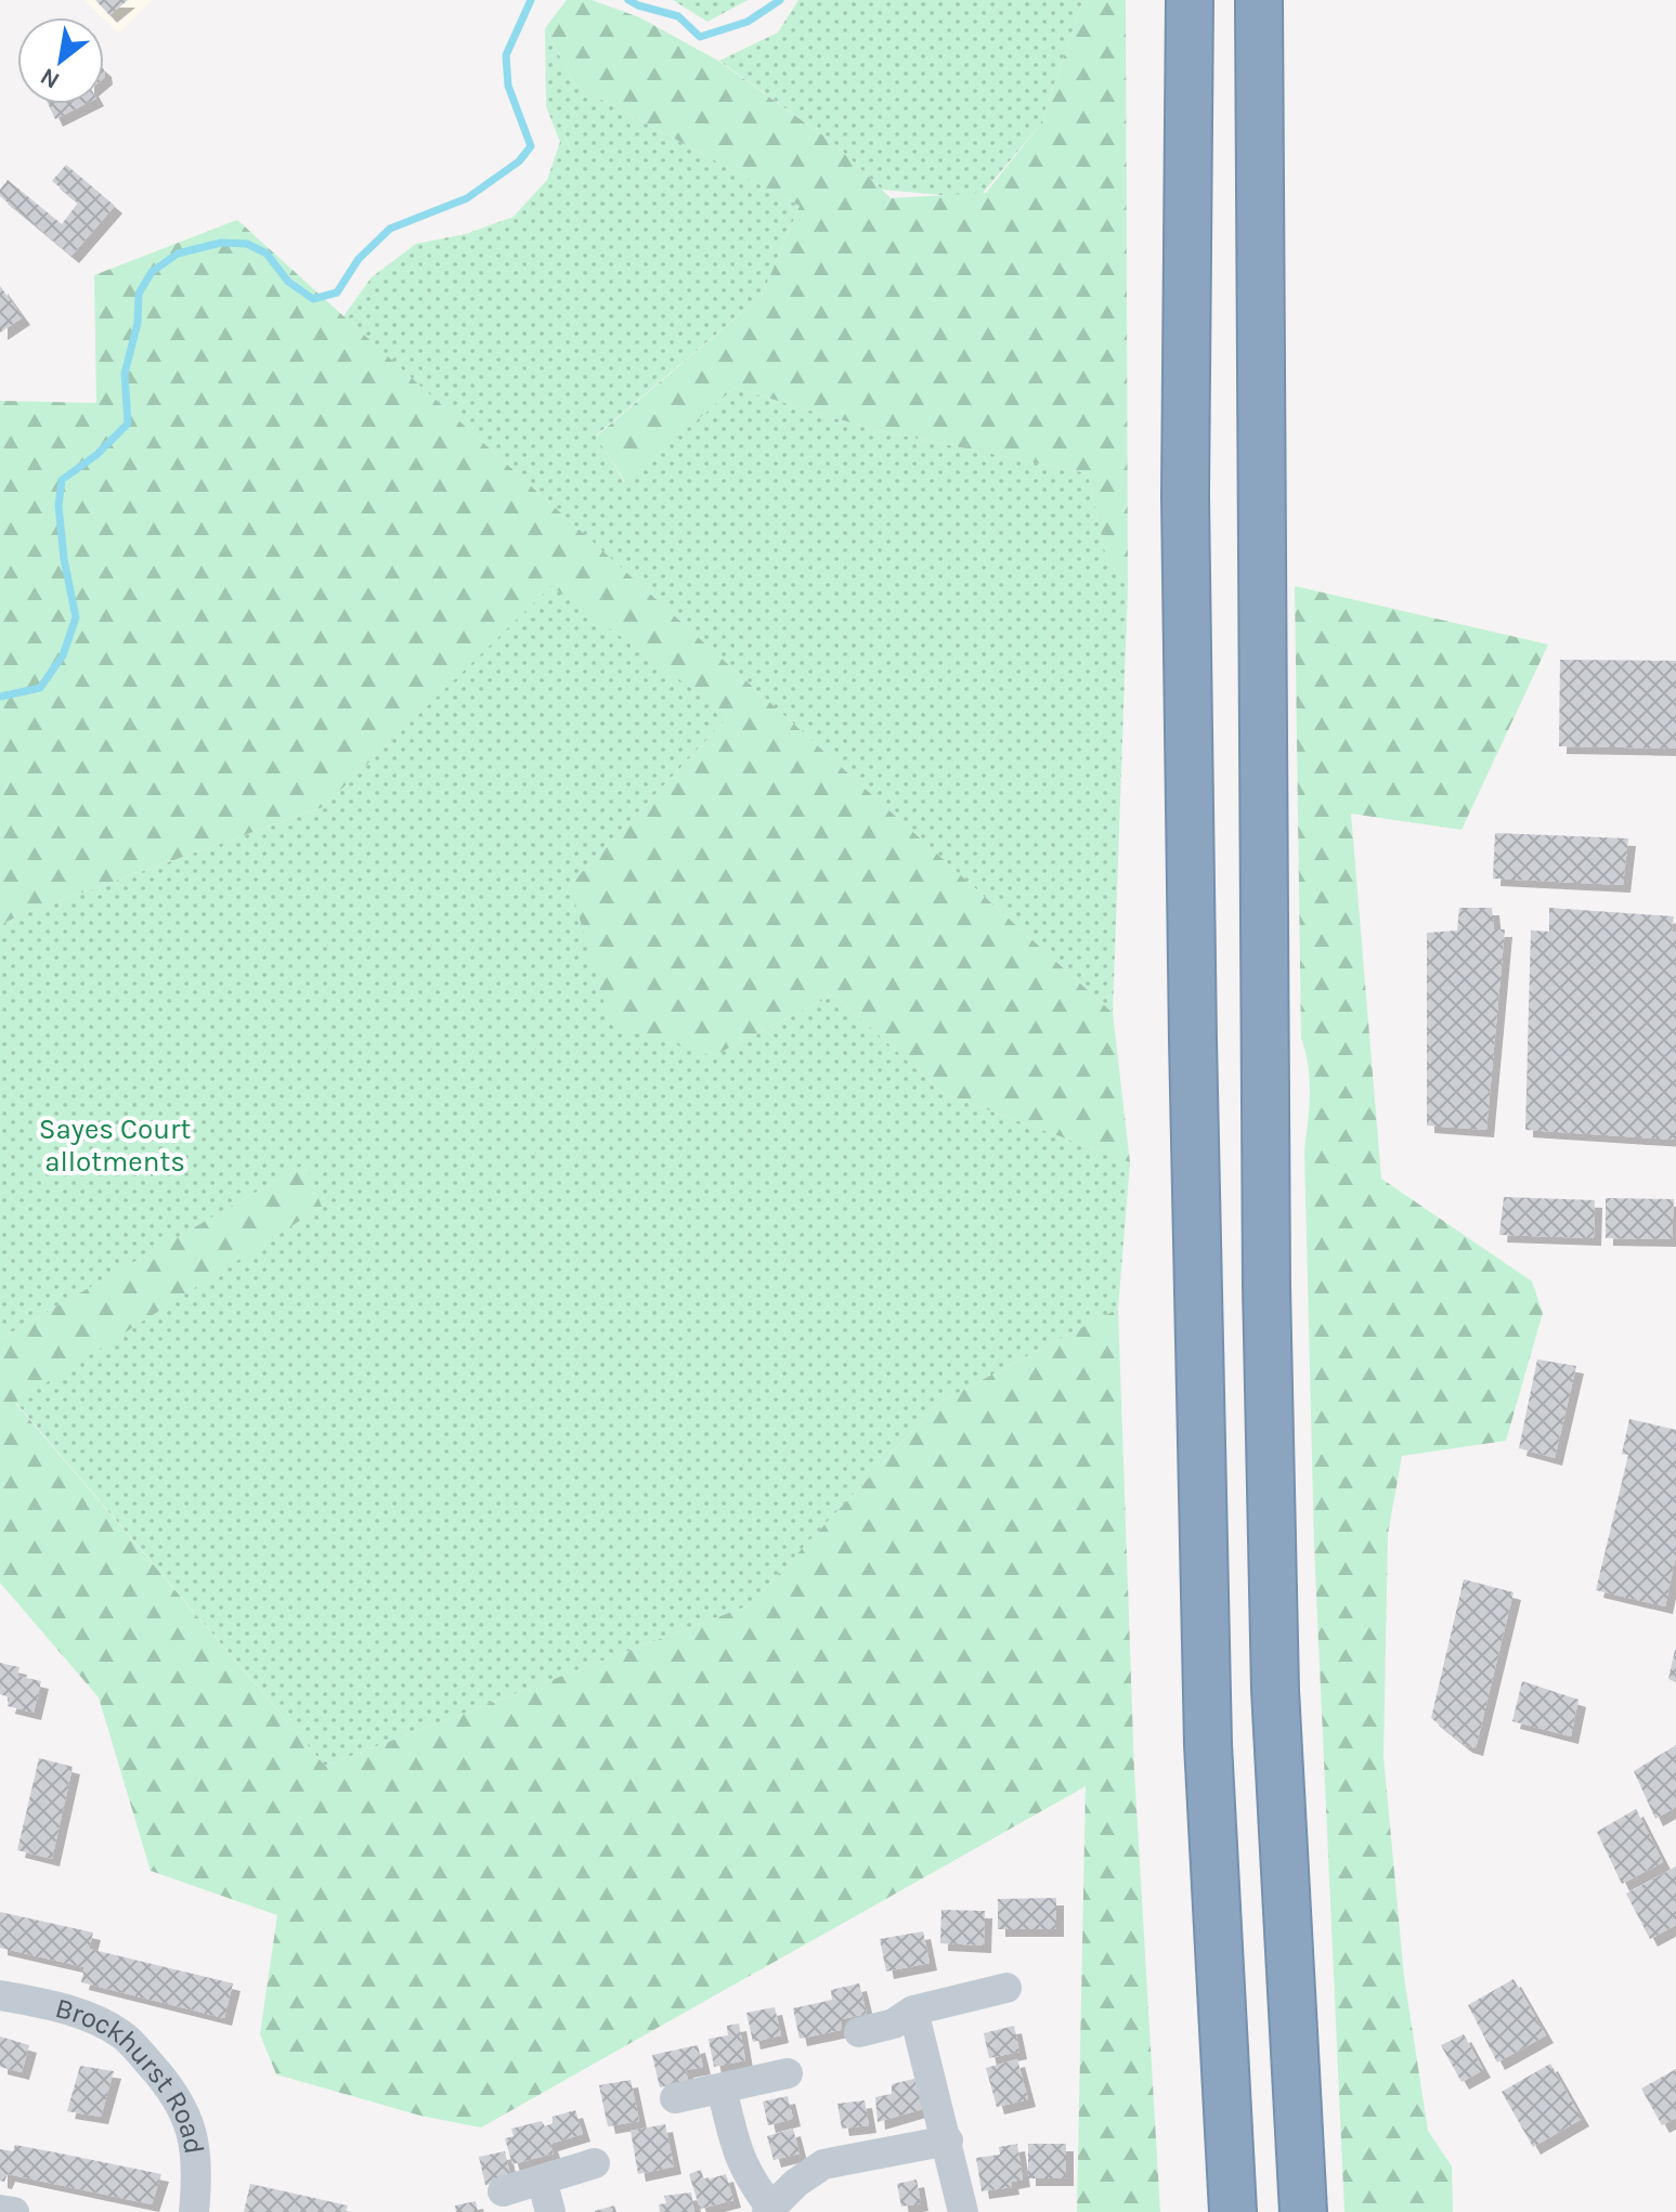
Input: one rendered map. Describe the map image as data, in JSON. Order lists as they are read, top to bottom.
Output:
{
  "streets": {
    "street": ["Brockhurst Road"]
  },
  "parks": ["Sayes Court allotments"],
  "north": "bottom left"
}
